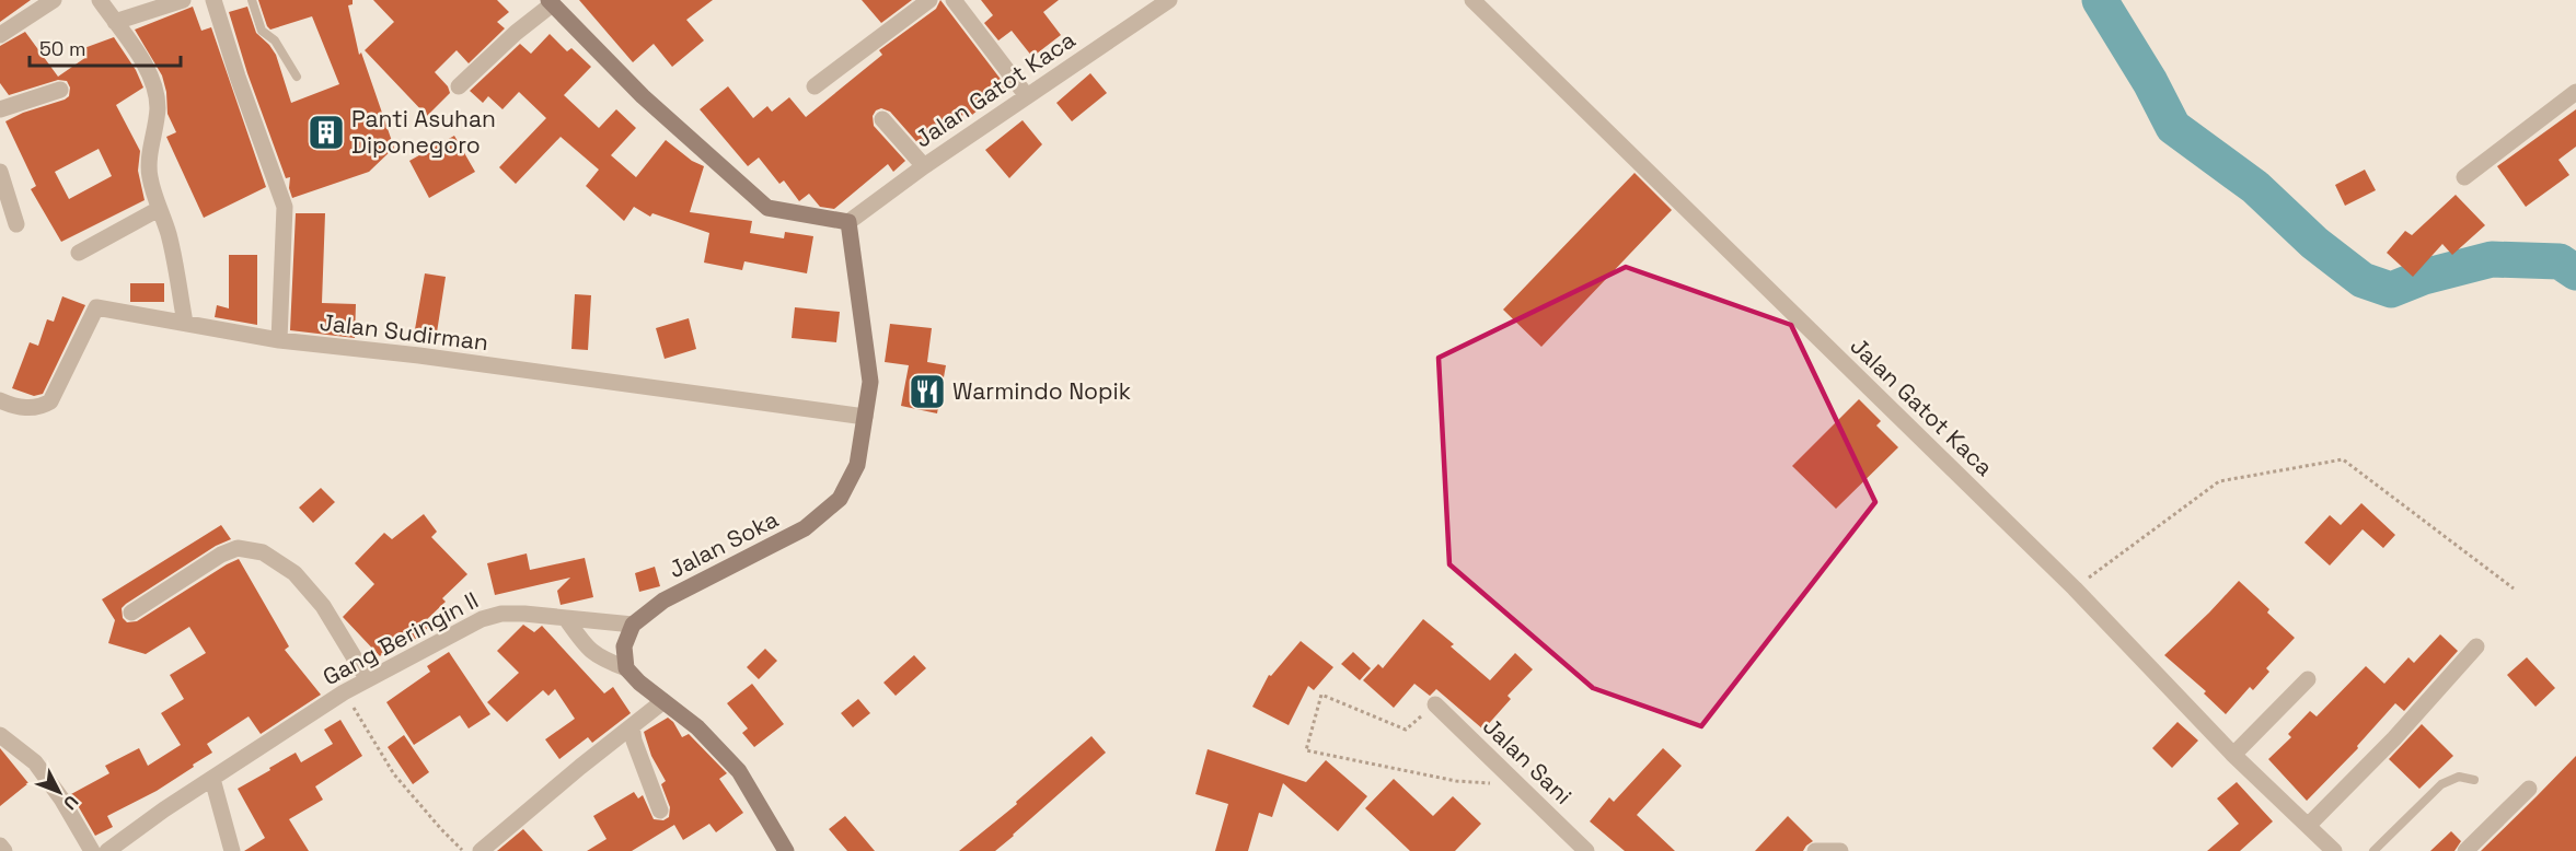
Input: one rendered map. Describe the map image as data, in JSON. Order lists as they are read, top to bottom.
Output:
{
  "streets": {
    "street": [
      "Jalan Gatot Kaca",
      "Jalan Sudirman",
      "Jalan Soka",
      "Gang Beringin II",
      "Jalan Sani"
    ]
  },
  "crossings": [
    ["Jalan Gatot Kaca", "Jalan Soka"],
    ["Jalan Sudirman", "Jalan Soka"],
    ["Jalan Soka", "Gang Beringin II"]
  ],
  "places": {
    "building": ["Panti Asuhan Diponegoro"],
    "restaurant": ["Warmindo Nopik"]
  },
  "scale_bar": "50 m",
  "north": "bottom right"
}
